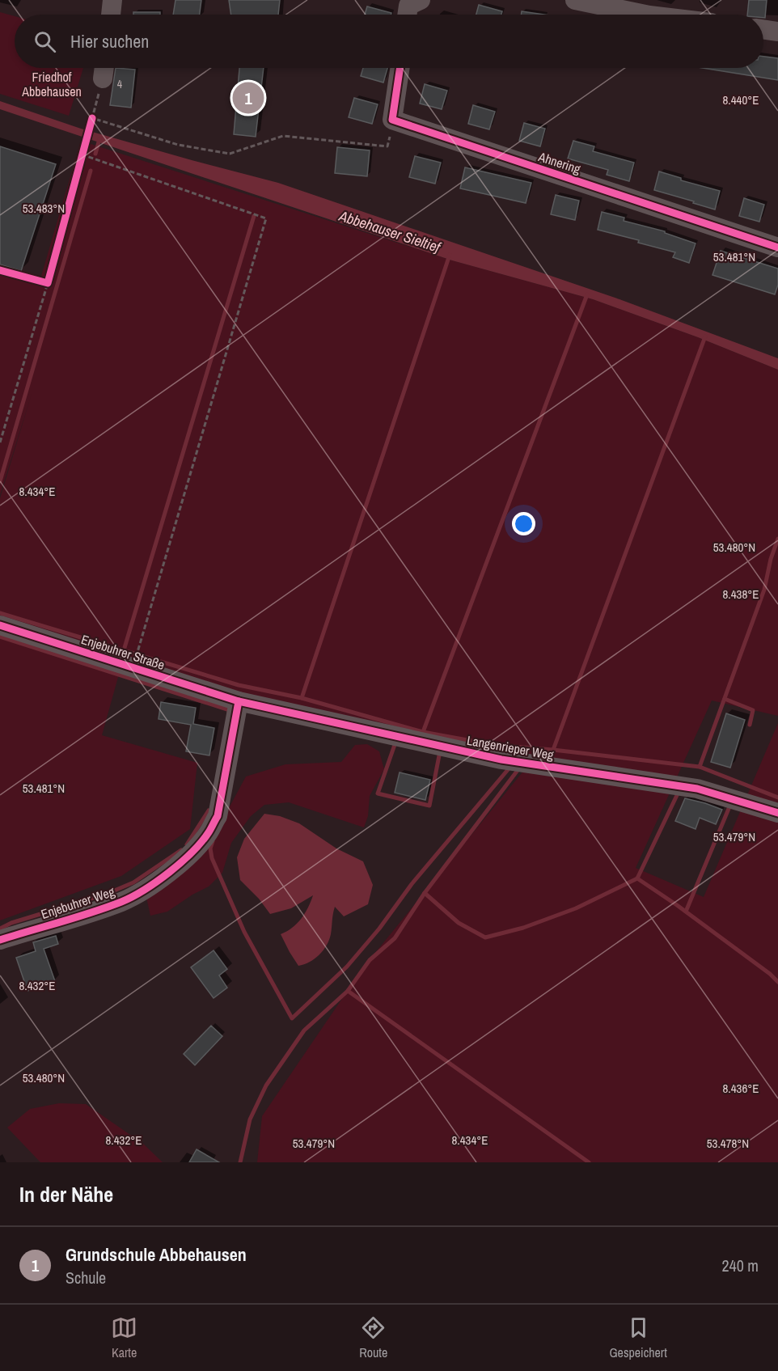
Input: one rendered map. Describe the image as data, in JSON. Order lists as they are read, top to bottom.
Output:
{
  "streets": {
    "street": [
      "Ahnering",
      "Enjebuhrer Straße",
      "Langenrieper Weg",
      "Enjebuhrer Weg"
    ]
  },
  "crossings": [
    ["Enjebuhrer Straße", "Langenrieper Weg"],
    ["Enjebuhrer Straße", "Enjebuhrer Weg"],
    ["Langenrieper Weg", "Enjebuhrer Weg"]
  ],
  "water": ["Abbehauser Sieltief"],
  "parks": ["Friedhof Abbehausen"],
  "house_numbers": ["4"],
  "page": {
    "search": "Hier suchen",
    "pins": "1",
    "heading": "In der Nähe",
    "list": [
      {
        "mark": "1",
        "name": "Grundschule Abbehausen",
        "note": "Schule",
        "value": "240 m"
      }
    ],
    "nav": ["Karte", "Route", "Gespeichert"]
  },
  "coordinates": [
    "8.440°E",
    "53.483°N",
    "53.481°N",
    "8.434°E",
    "53.480°N",
    "8.438°E",
    "53.479°N",
    "8.432°E",
    "8.436°E",
    "53.478°N"
  ]
}
